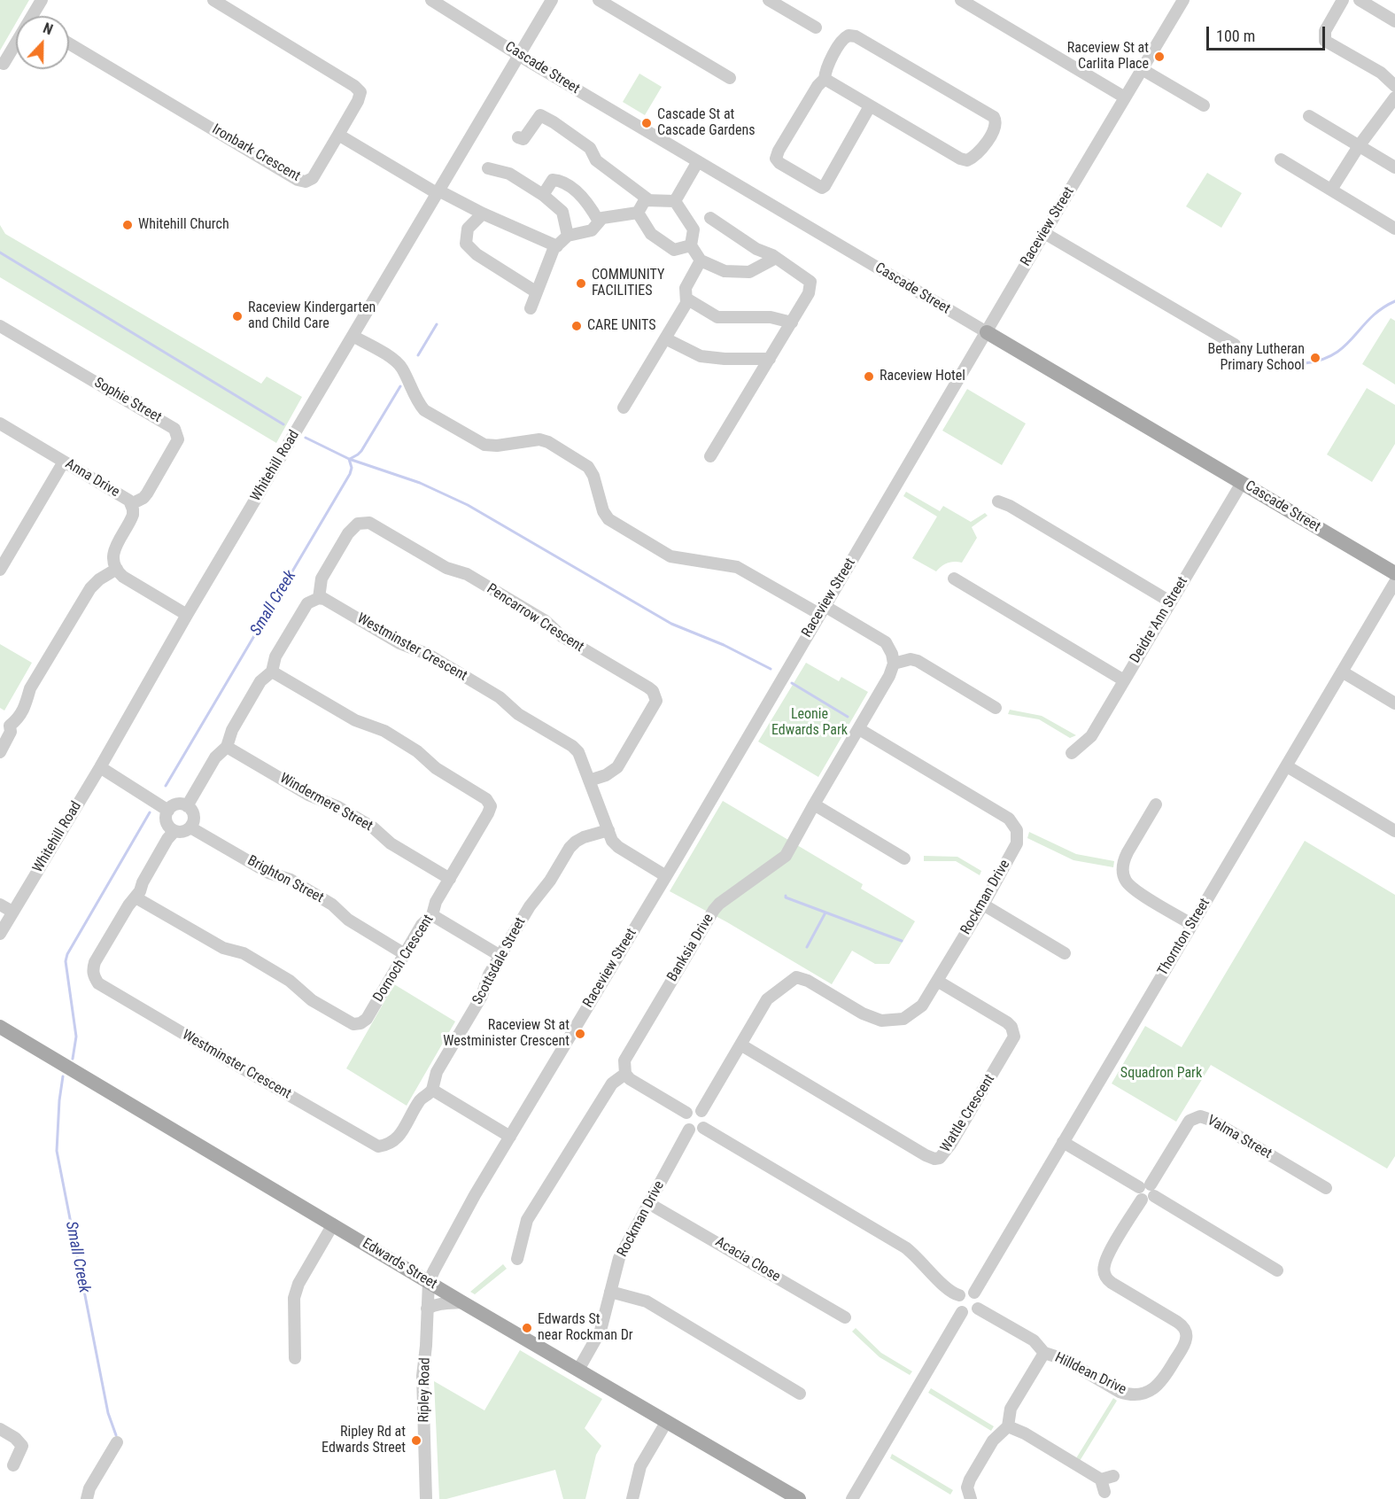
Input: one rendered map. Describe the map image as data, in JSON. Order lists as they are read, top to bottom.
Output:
{
  "streets": {
    "main road": ["Cascade Street", "Edwards Street"],
    "street": [
      "Ironbark Crescent",
      "Raceview Street",
      "Sophie Street",
      "Whitehill Road",
      "Anna Drive",
      "Pencarrow Crescent",
      "Deidre Ann Street",
      "Westminster Crescent",
      "Windermere Street",
      "Brighton Street",
      "Rockman Drive",
      "Thornton Street",
      "Banksia Drive",
      "Dornoch Crescent",
      "Scottsdale Street",
      "Wattle Crescent",
      "Valma Street",
      "Acacia Close",
      "Hilldean Drive",
      "Ripley Road"
    ]
  },
  "crossings": [
    ["Cascade Street", "Raceview Street"],
    ["Cascade Street", "Whitehill Road"],
    ["Cascade Street", "Deidre Ann Street"],
    ["Raceview Street", "Westminster Crescent"],
    ["Raceview Street", "Edwards Street"],
    ["Raceview Street", "Ripley Road"],
    ["Sophie Street", "Anna Drive"],
    ["Pencarrow Crescent", "Westminster Crescent"],
    ["Westminster Crescent", "Brighton Street"],
    ["Westminster Crescent", "Dornoch Crescent"],
    ["Westminster Crescent", "Scottsdale Street"],
    ["Windermere Street", "Dornoch Crescent"],
    ["Brighton Street", "Dornoch Crescent"],
    ["Rockman Drive", "Banksia Drive"],
    ["Rockman Drive", "Wattle Crescent"],
    ["Rockman Drive", "Acacia Close"],
    ["Rockman Drive", "Edwards Street"],
    ["Thornton Street", "Hilldean Drive"],
    ["Valma Street", "Hilldean Drive"],
    ["Edwards Street", "Ripley Road"]
  ],
  "water": ["Small Creek"],
  "parks": ["Leonie Edwards Park", "Squadron Park"],
  "places": [
    "Raceview St at Carlita Place",
    "Cascade St at Cascade Gardens",
    "Whitehill Church",
    "COMMUNITY FACILITIES",
    "Raceview Kindergarten and Child Care",
    "CARE UNITS",
    "Bethany Lutheran Primary School",
    "Raceview Hotel",
    "Raceview St at Westminister Crescent",
    "Edwards St near Rockman Dr",
    "Ripley Rd at Edwards Street"
  ],
  "scale_bar": "100 m",
  "north": "top"
}
